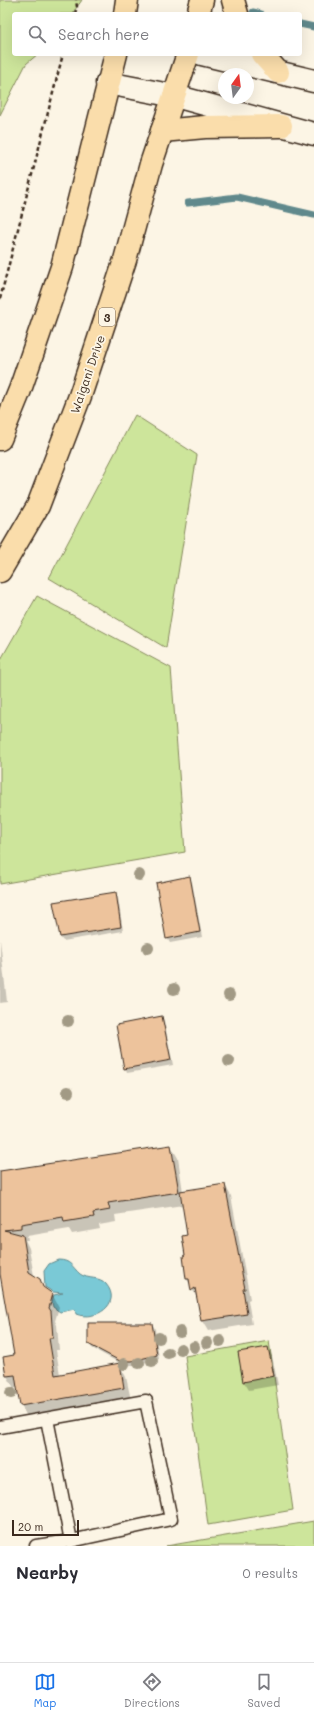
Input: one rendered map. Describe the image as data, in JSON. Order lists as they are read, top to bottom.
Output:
{
  "streets": {
    "highway": ["3", "Waigani Drive"]
  },
  "scale_bar": "20 m",
  "north": "top",
  "page": {
    "search": "Search here",
    "scale": "20 m",
    "heading": ["Nearby", "0 results"],
    "nav": ["Map", "Directions", "Saved"]
  }
}
